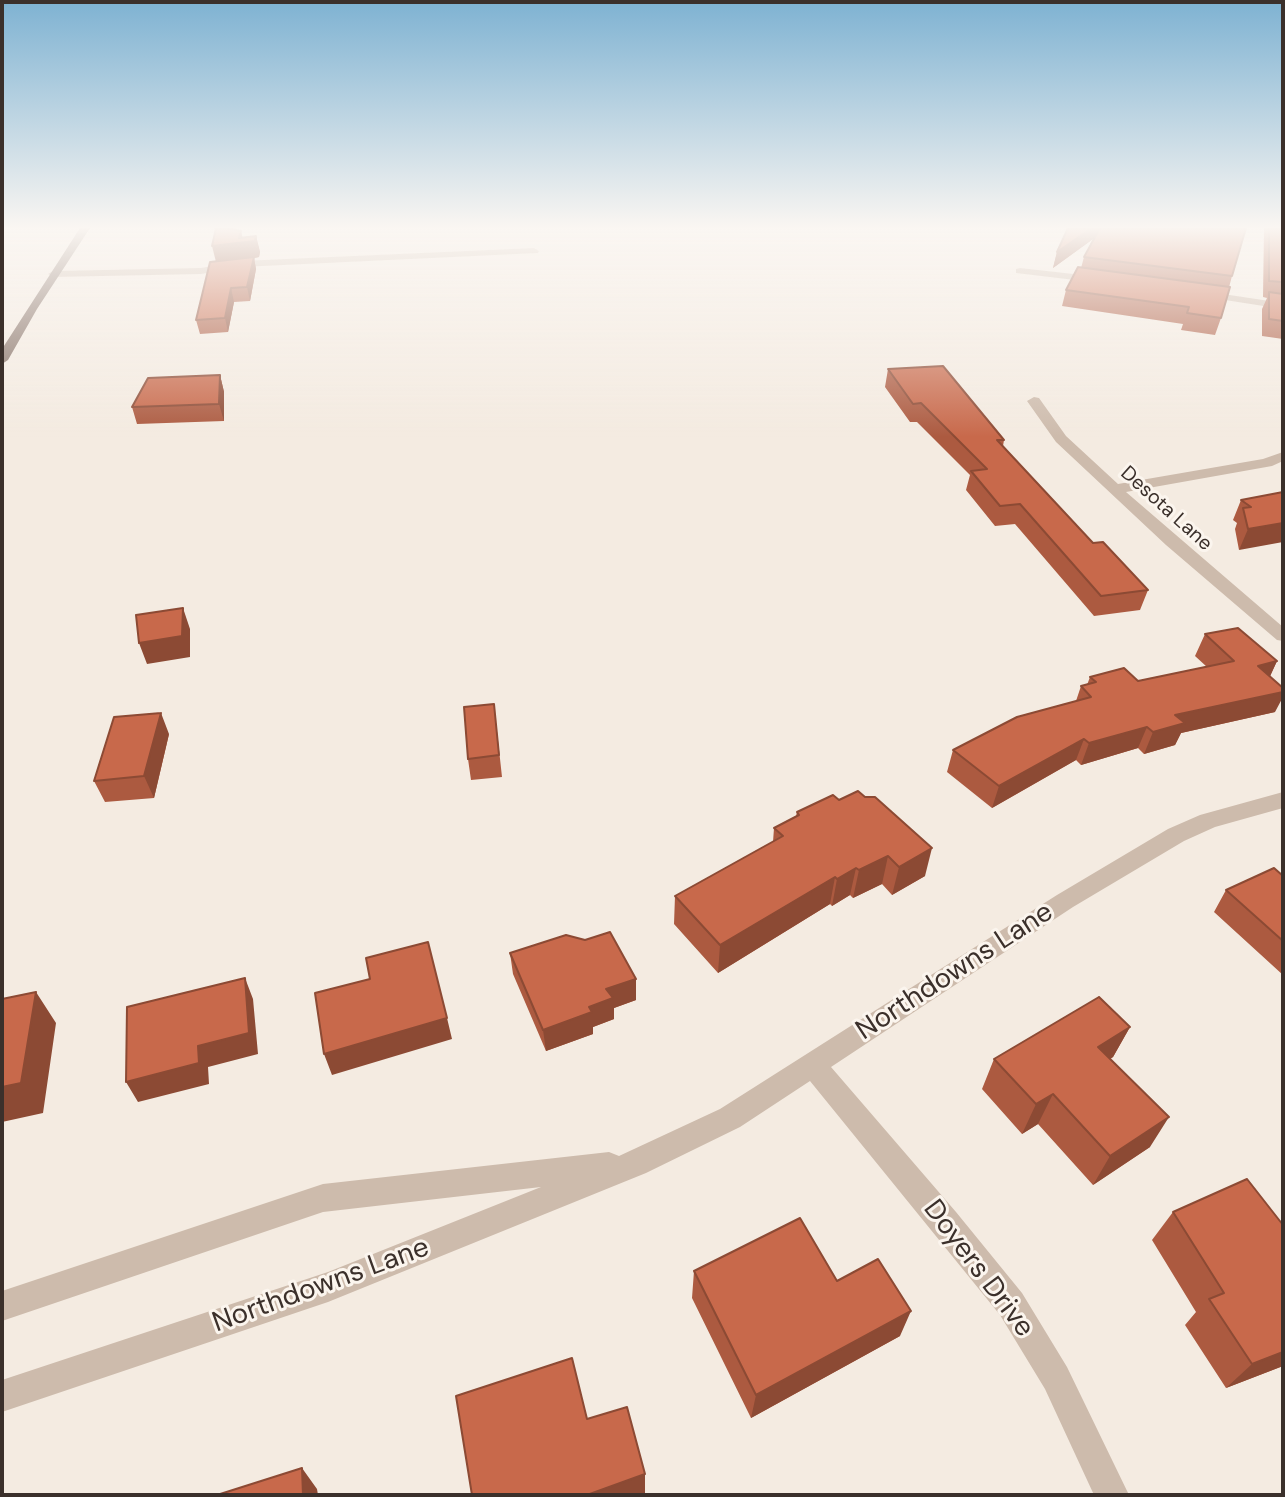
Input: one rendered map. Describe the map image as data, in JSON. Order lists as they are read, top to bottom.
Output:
{
  "streets": {
    "street": ["Desota Lane", "Northdowns Lane", "Doyers Drive"]
  },
  "crossings": [
    ["Northdowns Lane", "Doyers Drive"]
  ]
}
